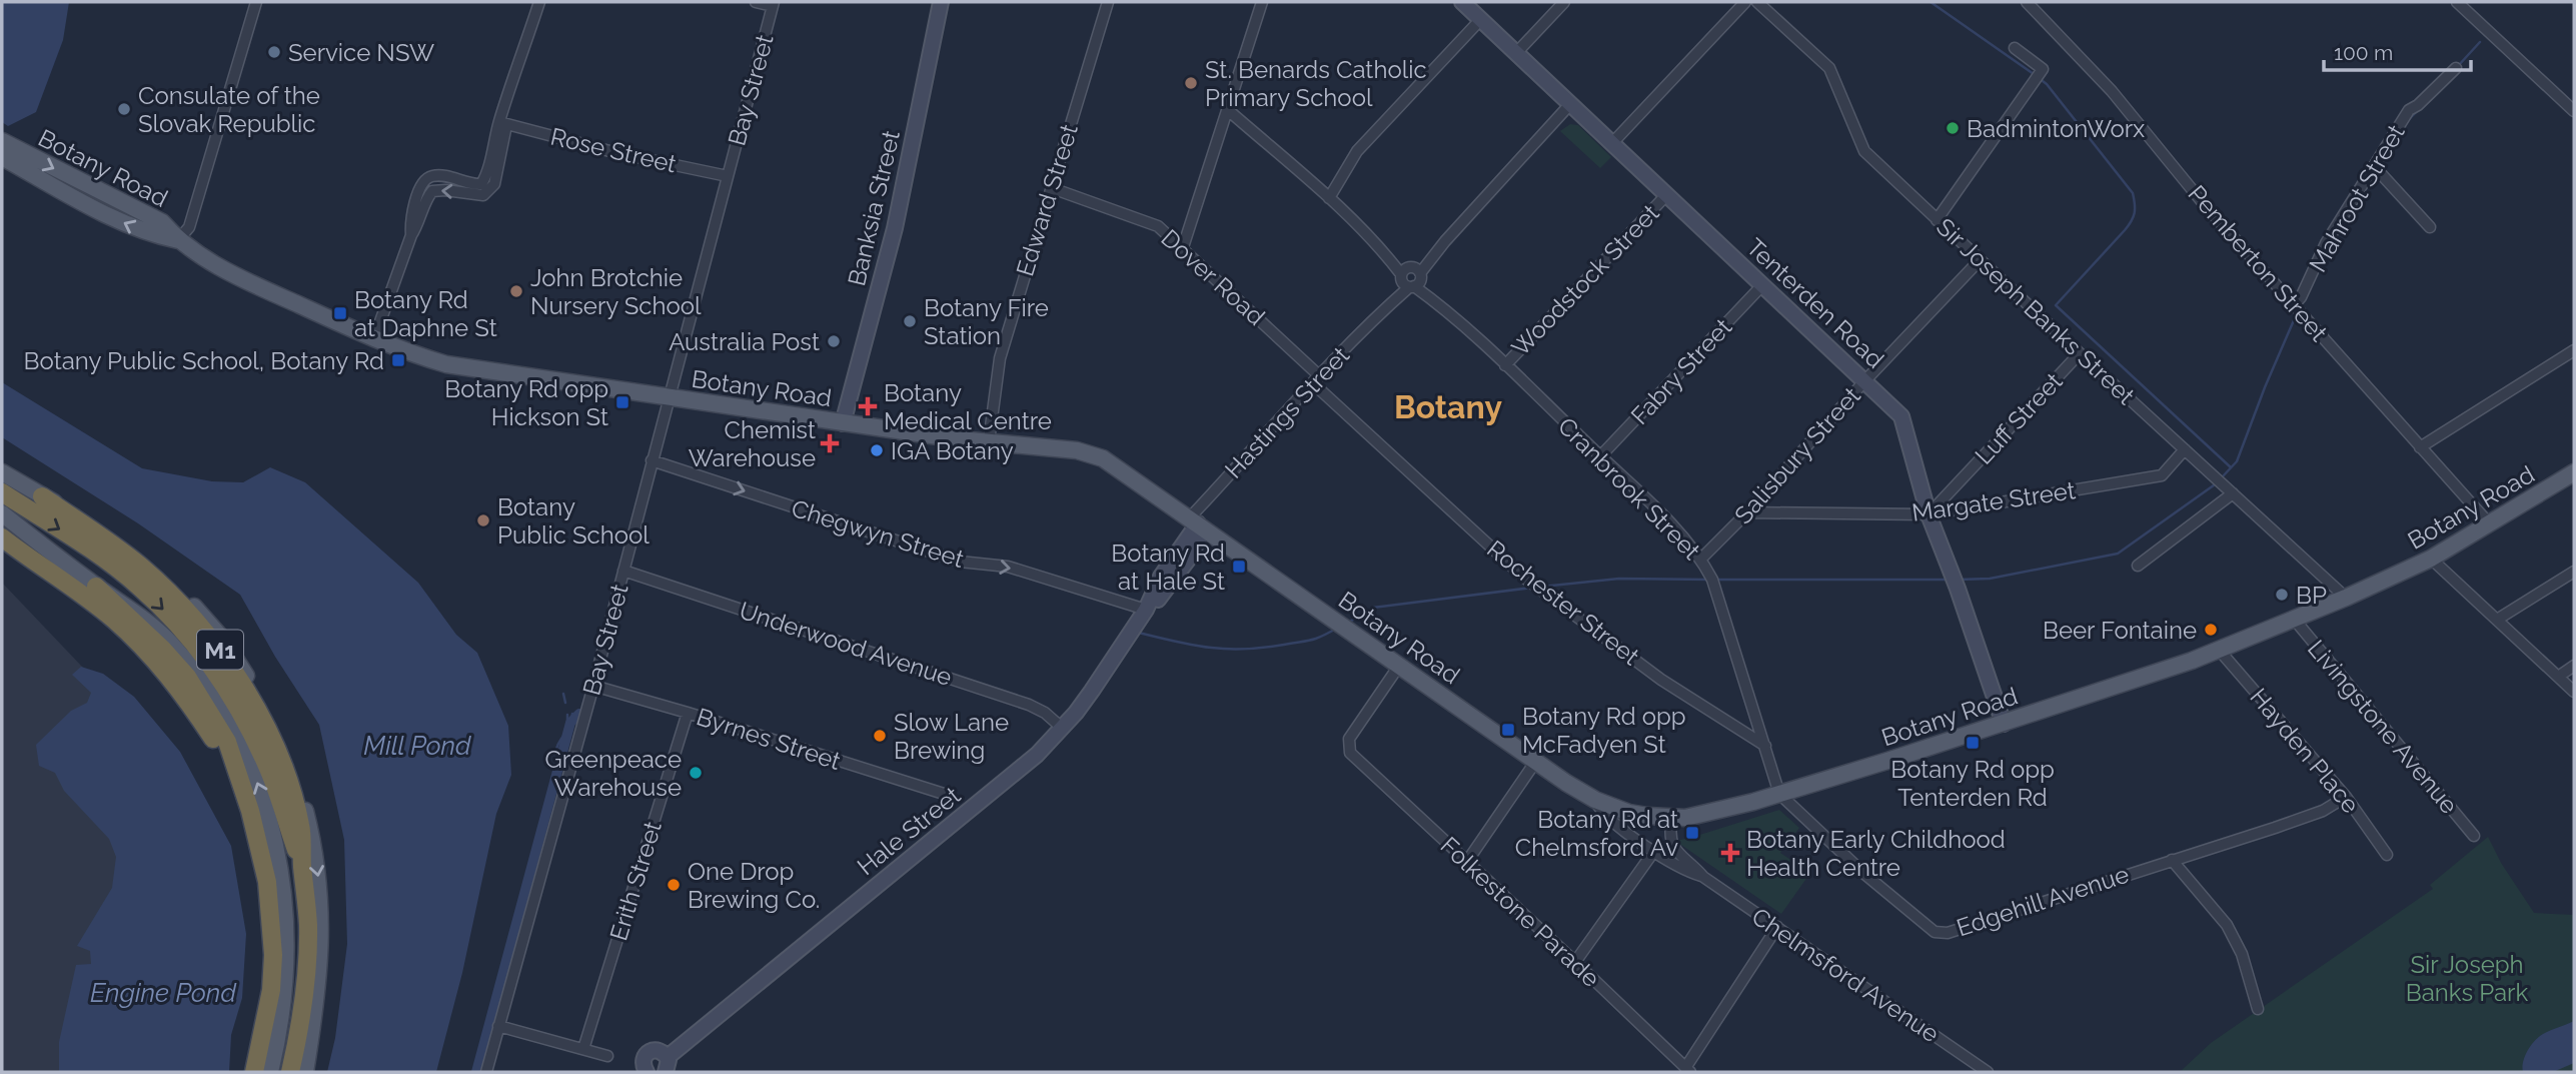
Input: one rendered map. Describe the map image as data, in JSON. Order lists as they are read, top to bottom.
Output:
{
  "streets": {
    "highway": ["M1"],
    "main road": ["Botany Road"],
    "street": [
      "Bay Street",
      "Rose Street",
      "Mahroot Street",
      "Edward Street",
      "Banksia Street",
      "Pemberton Street",
      "Dover Road",
      "Woodstock Street",
      "Tenterden Road",
      "Sir Joseph Banks Street",
      "Fabry Street",
      "Hastings Street",
      "Luff Street",
      "Salisbury Street",
      "Cranbrook Street",
      "Margate Street",
      "Chegwyn Street",
      "Rochester Street",
      "Underwood Avenue",
      "Livingstone Avenue",
      "Byrnes Street",
      "Hayden Place",
      "Hale Street",
      "Erith Street",
      "Edgehill Avenue",
      "Folkestone Parade",
      "Chelmsford Avenue"
    ]
  },
  "crossings": [
    ["Bay Street", "Rose Street"],
    ["Bay Street", "Botany Road"],
    ["Bay Street", "Chegwyn Street"],
    ["Bay Street", "Underwood Avenue"],
    ["Bay Street", "Byrnes Street"],
    ["Botany Road", "Edward Street"],
    ["Botany Road", "Banksia Street"],
    ["Botany Road", "Pemberton Street"],
    ["Botany Road", "Tenterden Road"],
    ["Botany Road", "Sir Joseph Banks Street"],
    ["Botany Road", "Hastings Street"],
    ["Botany Road", "Cranbrook Street"],
    ["Botany Road", "Livingstone Avenue"],
    ["Botany Road", "Hayden Place"],
    ["Botany Road", "Hale Street"],
    ["Botany Road", "Edgehill Avenue"],
    ["Botany Road", "Folkestone Parade"],
    ["Botany Road", "Chelmsford Avenue"],
    ["Mahroot Street", "Pemberton Street"],
    ["Edward Street", "Dover Road"],
    ["Dover Road", "Hastings Street"],
    ["Dover Road", "Rochester Street"],
    ["Woodstock Street", "Tenterden Road"],
    ["Woodstock Street", "Cranbrook Street"],
    ["Tenterden Road", "Fabry Street"],
    ["Tenterden Road", "Hastings Street"],
    ["Tenterden Road", "Luff Street"],
    ["Tenterden Road", "Salisbury Street"],
    ["Tenterden Road", "Margate Street"],
    ["Sir Joseph Banks Street", "Luff Street"],
    ["Sir Joseph Banks Street", "Salisbury Street"],
    ["Sir Joseph Banks Street", "Margate Street"],
    ["Fabry Street", "Cranbrook Street"],
    ["Hastings Street", "Cranbrook Street"],
    ["Hastings Street", "Rochester Street"],
    ["Hastings Street", "Hale Street"],
    ["Luff Street", "Margate Street"],
    ["Salisbury Street", "Cranbrook Street"],
    ["Salisbury Street", "Margate Street"],
    ["Cranbrook Street", "Rochester Street"],
    ["Cranbrook Street", "Edgehill Avenue"],
    ["Chegwyn Street", "Hale Street"],
    ["Underwood Avenue", "Hale Street"],
    ["Byrnes Street", "Erith Street"],
    ["Hayden Place", "Edgehill Avenue"]
  ],
  "one_way": ["Chegwyn Street"],
  "districts": ["Botany"],
  "water": ["Mill Pond", "Engine Pond"],
  "parks": ["Sir Joseph Banks Park"],
  "places": {
    "other": [
      "Service NSW",
      "St. Benards Catholic Primary School",
      "Consulate of the Slovak Republic",
      "BadmintonWorx",
      "John Brotchie Nursery School",
      "Botany Fire Station",
      "Australia Post",
      "IGA Botany",
      "Botany Public School",
      "BP",
      "Beer Fontaine",
      "Slow Lane Brewing",
      "Greenpeace Warehouse",
      "One Drop Brewing Co."
    ],
    "transit": [
      "Botany Rd at Daphne St",
      "Botany Public School, Botany Rd",
      "Botany Rd opp Hickson St",
      "Botany Rd at Hale St",
      "Botany Rd opp McFadyen St",
      "Botany Rd opp Tenterden Rd",
      "Botany Rd at Chelmsford Av"
    ],
    "health": ["Botany Medical Centre", "Chemist Warehouse", "Botany Early Childhood Health Centre"]
  },
  "scale_bar": "100 m"
}
